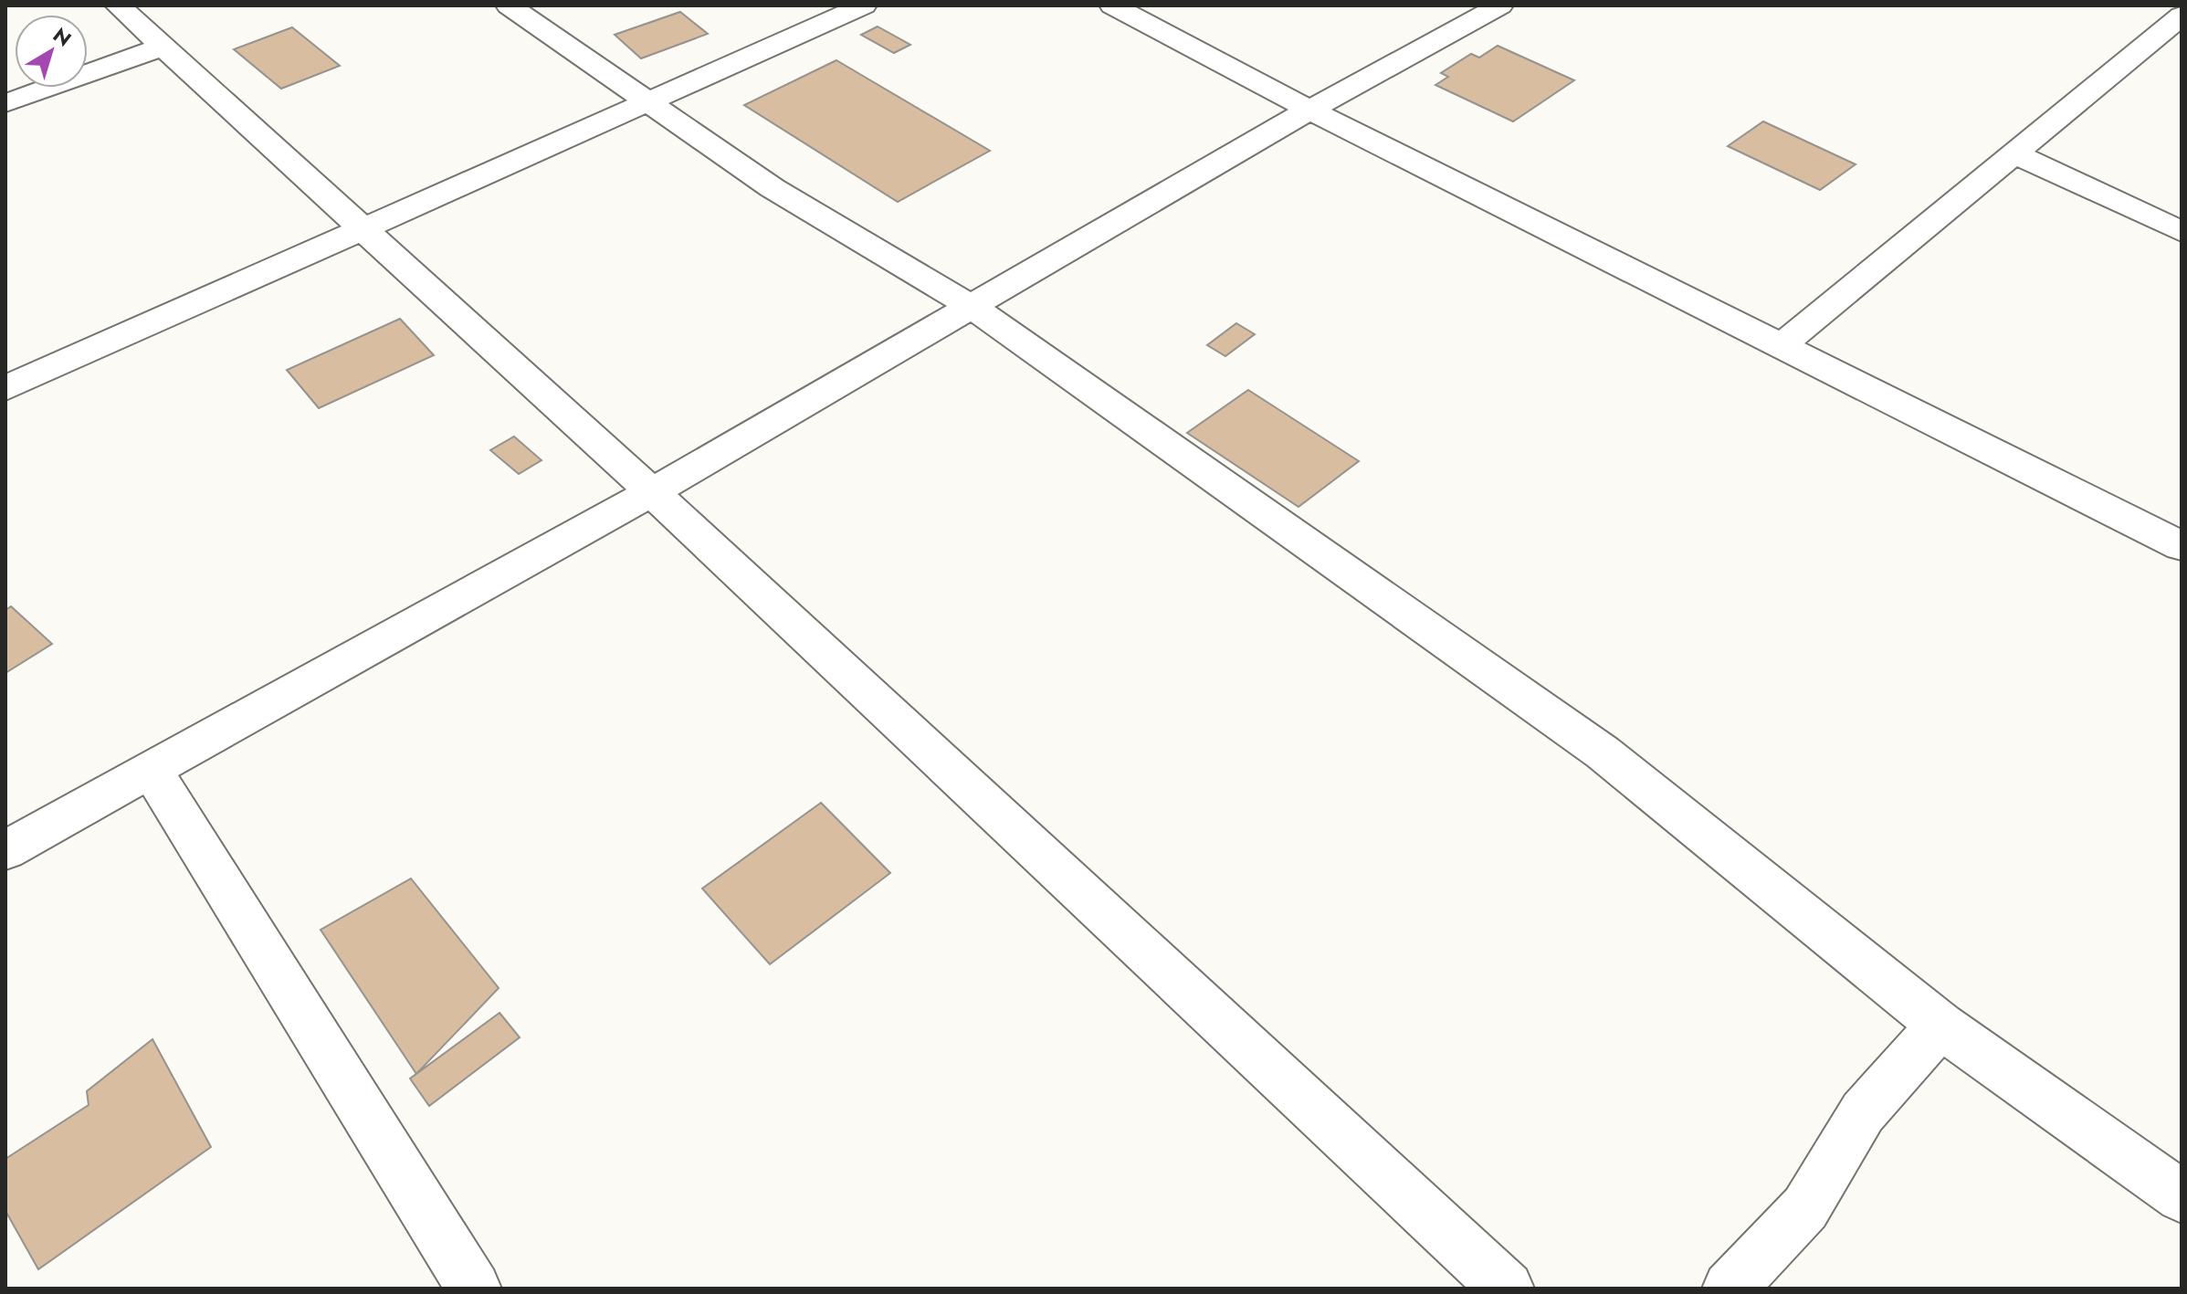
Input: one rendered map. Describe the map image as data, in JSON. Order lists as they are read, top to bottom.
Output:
{
  "north": "top right"
}
